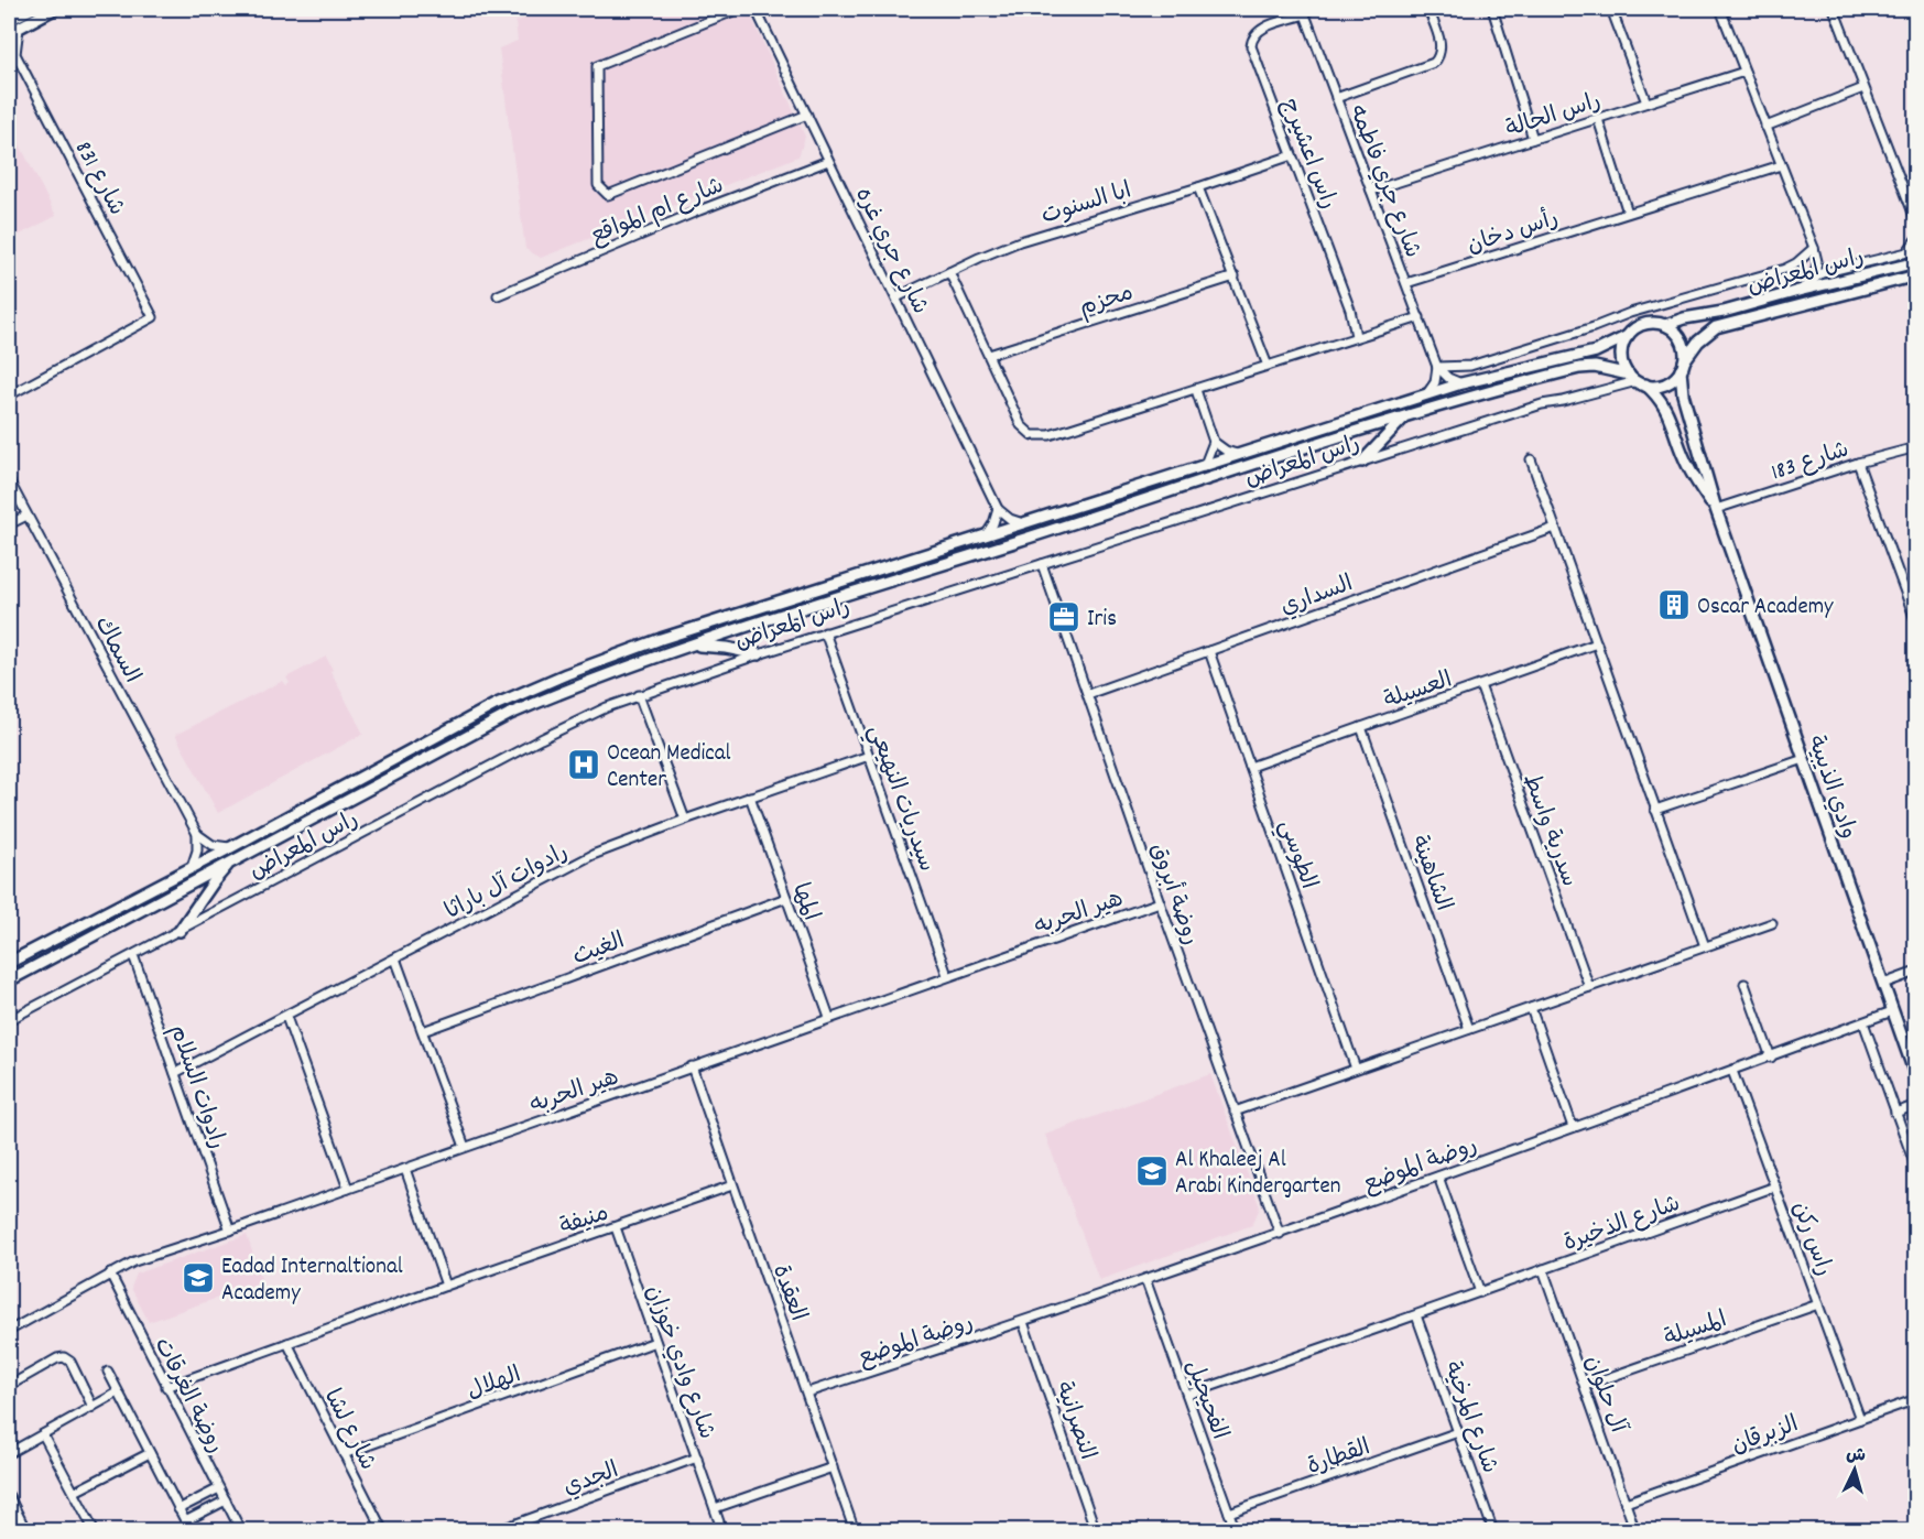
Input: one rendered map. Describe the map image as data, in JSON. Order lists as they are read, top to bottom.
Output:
{
  "streets": {
    "street": [
      "راس الحالة",
      "راس اعشيرج",
      "شارع 831",
      "شارع جري فاطمه",
      "ابا السنوت",
      "شارع ام المواقع",
      "رأس دخان",
      "شارع جري غره",
      "راس المعراض",
      "محزم",
      "شارع 183",
      "السداري",
      "السماك",
      "العسيلة",
      "وادي الذيبية",
      "سيدريات النهيعي",
      "سدرية واسط",
      "الطوسي",
      "الشاهينة",
      "رادوات آل باراثا",
      "روضة أبروق",
      "المها",
      "هير الحربه",
      "الغيث",
      "رادوات السلام",
      "روضة الموضع",
      "منيفة",
      "شارع الذخيرة",
      "راس ركن",
      "العقدة",
      "المسيلة",
      "شارع وادي خوزان",
      "الهلال",
      "آل حلوان",
      "روضة الغرقات",
      "الفحيحيل",
      "شارع المرخية",
      "النصرانية",
      "شارع لشا",
      "الزبرقان",
      "القطارة",
      "الجدي"
    ]
  },
  "crossings": [
    ["راس الحالة", "شارع جري فاطمه"],
    ["راس اعشيرج", "شارع جري فاطمه"],
    ["راس اعشيرج", "ابا السنوت"],
    ["شارع جري فاطمه", "رأس دخان"],
    ["شارع جري فاطمه", "راس المعراض"],
    ["ابا السنوت", "شارع جري غره"],
    ["شارع ام المواقع", "شارع جري غره"],
    ["راس المعراض", "وادي الذيبية"],
    ["راس المعراض", "سيدريات النهيعي"],
    ["راس المعراض", "روضة أبروق"],
    ["راس المعراض", "رادوات السلام"],
    ["شارع 183", "وادي الذيبية"],
    ["السداري", "الطوسي"],
    ["السداري", "روضة أبروق"],
    ["العسيلة", "سدرية واسط"],
    ["العسيلة", "الطوسي"],
    ["العسيلة", "الشاهينة"],
    ["وادي الذيبية", "روضة الموضع"],
    ["سيدريات النهيعي", "رادوات آل باراثا"],
    ["سيدريات النهيعي", "هير الحربه"],
    ["رادوات آل باراثا", "المها"],
    ["رادوات آل باراثا", "رادوات السلام"],
    ["روضة أبروق", "هير الحربه"],
    ["روضة أبروق", "روضة الموضع"],
    ["المها", "هير الحربه"],
    ["المها", "الغيث"],
    ["هير الحربه", "رادوات السلام"],
    ["هير الحربه", "العقدة"],
    ["هير الحربه", "روضة الغرقات"],
    ["روضة الموضع", "راس ركن"],
    ["روضة الموضع", "العقدة"],
    ["روضة الموضع", "الفحيحيل"],
    ["روضة الموضع", "النصرانية"],
    ["منيفة", "العقدة"],
    ["منيفة", "شارع وادي خوزان"],
    ["منيفة", "روضة الغرقات"],
    ["منيفة", "شارع لشا"],
    ["شارع الذخيرة", "راس ركن"],
    ["شارع الذخيرة", "آل حلوان"],
    ["شارع الذخيرة", "الفحيحيل"],
    ["شارع الذخيرة", "شارع المرخية"],
    ["راس ركن", "المسيلة"],
    ["راس ركن", "الزبرقان"],
    ["المسيلة", "آل حلوان"],
    ["شارع وادي خوزان", "الهلال"],
    ["شارع وادي خوزان", "الجدي"],
    ["الهلال", "شارع لشا"],
    ["آل حلوان", "الزبرقان"],
    ["الفحيحيل", "القطارة"],
    ["شارع المرخية", "القطارة"]
  ],
  "places": {
    "building": ["Oscar Academy"],
    "office": ["Iris"],
    "hospital": ["Ocean Medical Center"],
    "school or university": ["Al Khaleej Al Arabi Kindergarten", "Eadad Internaltional Academy"]
  },
  "north": "top"
}
